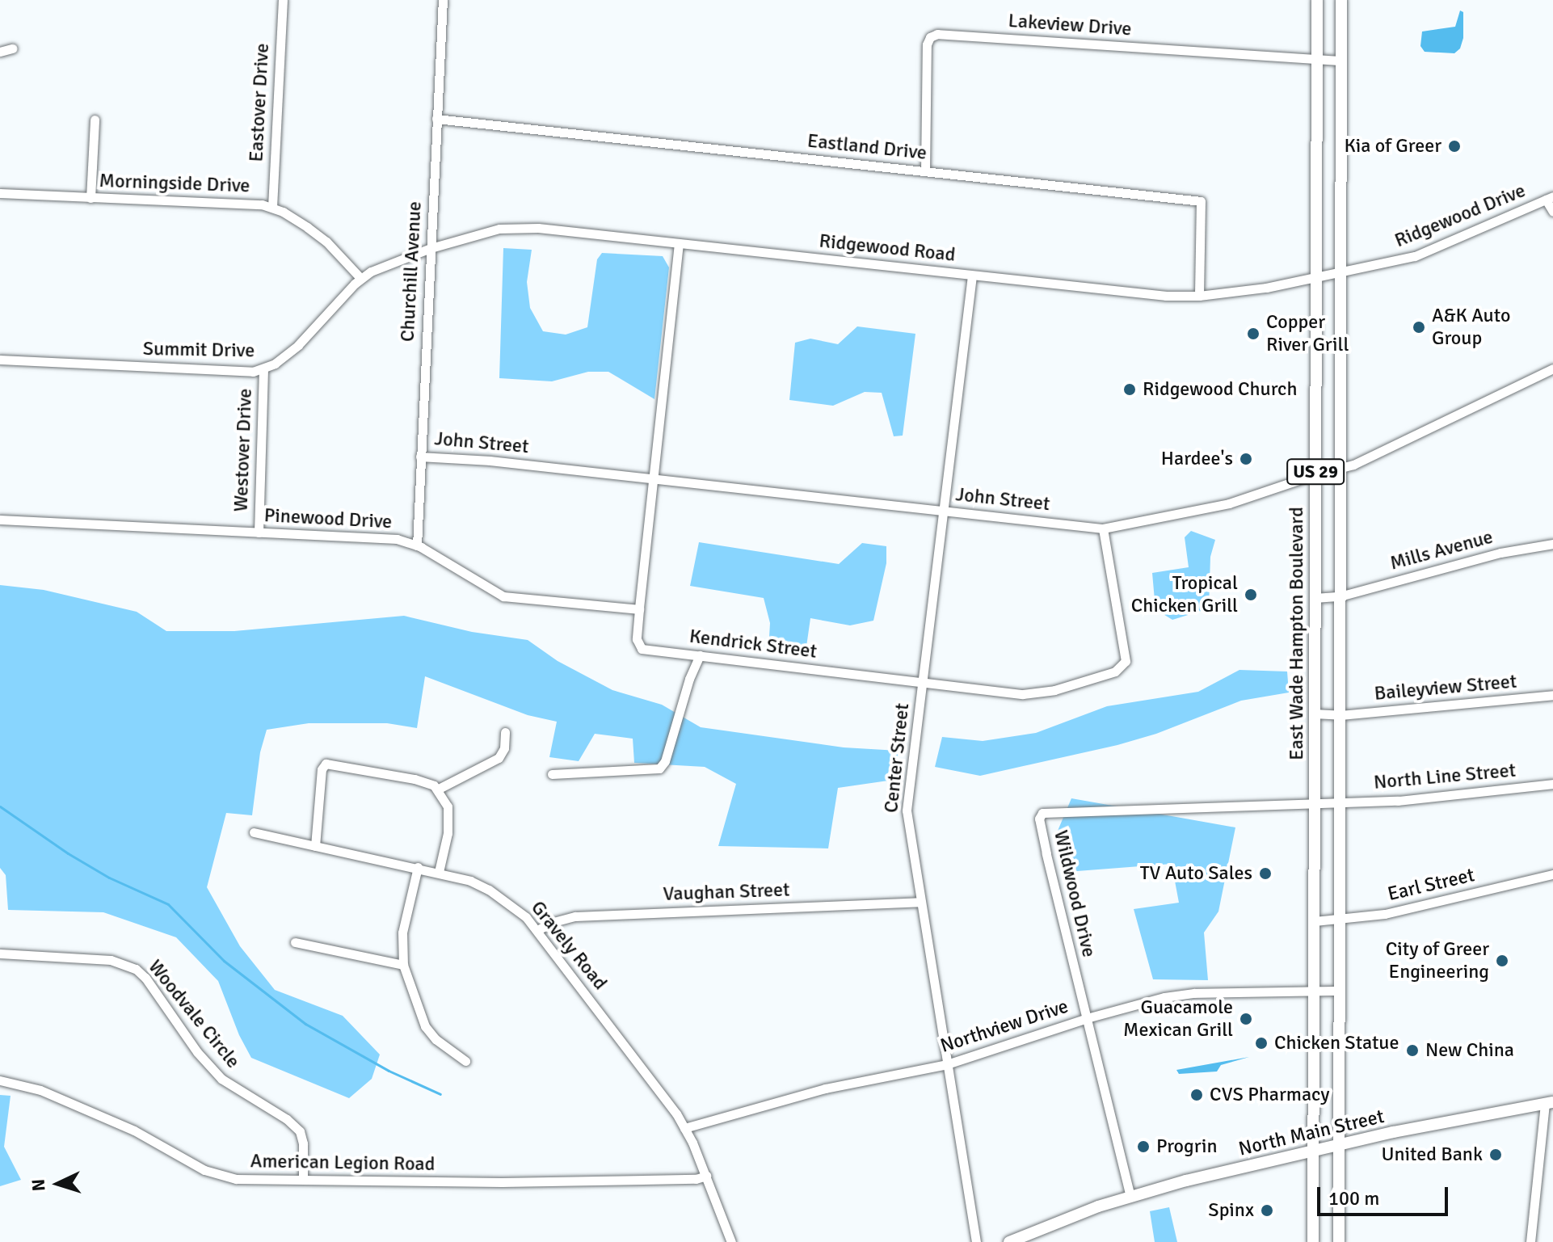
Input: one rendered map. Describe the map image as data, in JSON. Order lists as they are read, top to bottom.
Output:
{
  "streets": {
    "main road": ["US 29", "East Wade Hampton Boulevard", "North Main Street"],
    "street": [
      "Lakeview Drive",
      "Eastover Drive",
      "Eastland Drive",
      "Morningside Drive",
      "Ridgewood Drive",
      "Ridgewood Road",
      "Churchill Avenue",
      "Summit Drive",
      "John Street",
      "Westover Drive",
      "Pinewood Drive",
      "Mills Avenue",
      "Kendrick Street",
      "Baileyview Street",
      "Center Street",
      "North Line Street",
      "Earl Street",
      "Vaughan Street",
      "Wildwood Drive",
      "Gravely Road",
      "Woodvale Circle",
      "Northview Drive",
      "American Legion Road"
    ]
  },
  "crossings": [
    ["Lakeview Drive", "Eastland Drive"],
    ["Lakeview Drive", "US 29"],
    ["Lakeview Drive", "East Wade Hampton Boulevard"],
    ["Eastover Drive", "Morningside Drive"],
    ["Eastland Drive", "Ridgewood Road"],
    ["Eastland Drive", "Churchill Avenue"],
    ["Morningside Drive", "Summit Drive"],
    ["Ridgewood Drive", "Ridgewood Road"],
    ["Ridgewood Drive", "US 29"],
    ["Ridgewood Road", "Churchill Avenue"],
    ["Ridgewood Road", "Summit Drive"],
    ["Ridgewood Road", "US 29"],
    ["Ridgewood Road", "East Wade Hampton Boulevard"],
    ["Ridgewood Road", "Kendrick Street"],
    ["Ridgewood Road", "Center Street"],
    ["Churchill Avenue", "Summit Drive"],
    ["Churchill Avenue", "John Street"],
    ["Churchill Avenue", "Pinewood Drive"],
    ["Summit Drive", "Westover Drive"],
    ["John Street", "US 29"],
    ["John Street", "East Wade Hampton Boulevard"],
    ["John Street", "Kendrick Street"],
    ["John Street", "Center Street"],
    ["Westover Drive", "Pinewood Drive"],
    ["US 29", "Mills Avenue"],
    ["US 29", "East Wade Hampton Boulevard"],
    ["US 29", "Baileyview Street"],
    ["US 29", "North Line Street"],
    ["US 29", "Earl Street"],
    ["US 29", "Wildwood Drive"],
    ["US 29", "Northview Drive"],
    ["US 29", "North Main Street"],
    ["Pinewood Drive", "Kendrick Street"],
    ["Mills Avenue", "East Wade Hampton Boulevard"],
    ["East Wade Hampton Boulevard", "Baileyview Street"],
    ["East Wade Hampton Boulevard", "Earl Street"],
    ["East Wade Hampton Boulevard", "Wildwood Drive"],
    ["East Wade Hampton Boulevard", "Northview Drive"],
    ["East Wade Hampton Boulevard", "North Main Street"],
    ["Kendrick Street", "Center Street"],
    ["Center Street", "Vaughan Street"],
    ["Center Street", "Northview Drive"],
    ["North Line Street", "Wildwood Drive"],
    ["Vaughan Street", "Gravely Road"],
    ["Wildwood Drive", "Northview Drive"],
    ["Wildwood Drive", "North Main Street"],
    ["Gravely Road", "Northview Drive"],
    ["Gravely Road", "American Legion Road"],
    ["Woodvale Circle", "American Legion Road"]
  ],
  "places": [
    "Kia of Greer",
    "A&K Auto Group",
    "Copper River Grill",
    "Ridgewood Church",
    "Hardee's",
    "Tropical Chicken Grill",
    "TV Auto Sales",
    "City of Greer Engineering",
    "Guacamole Mexican Grill",
    "Chicken Statue",
    "New China",
    "CVS Pharmacy",
    "Progrin",
    "United Bank",
    "Spinx"
  ],
  "scale_bar": "100 m",
  "north": "left"
}
